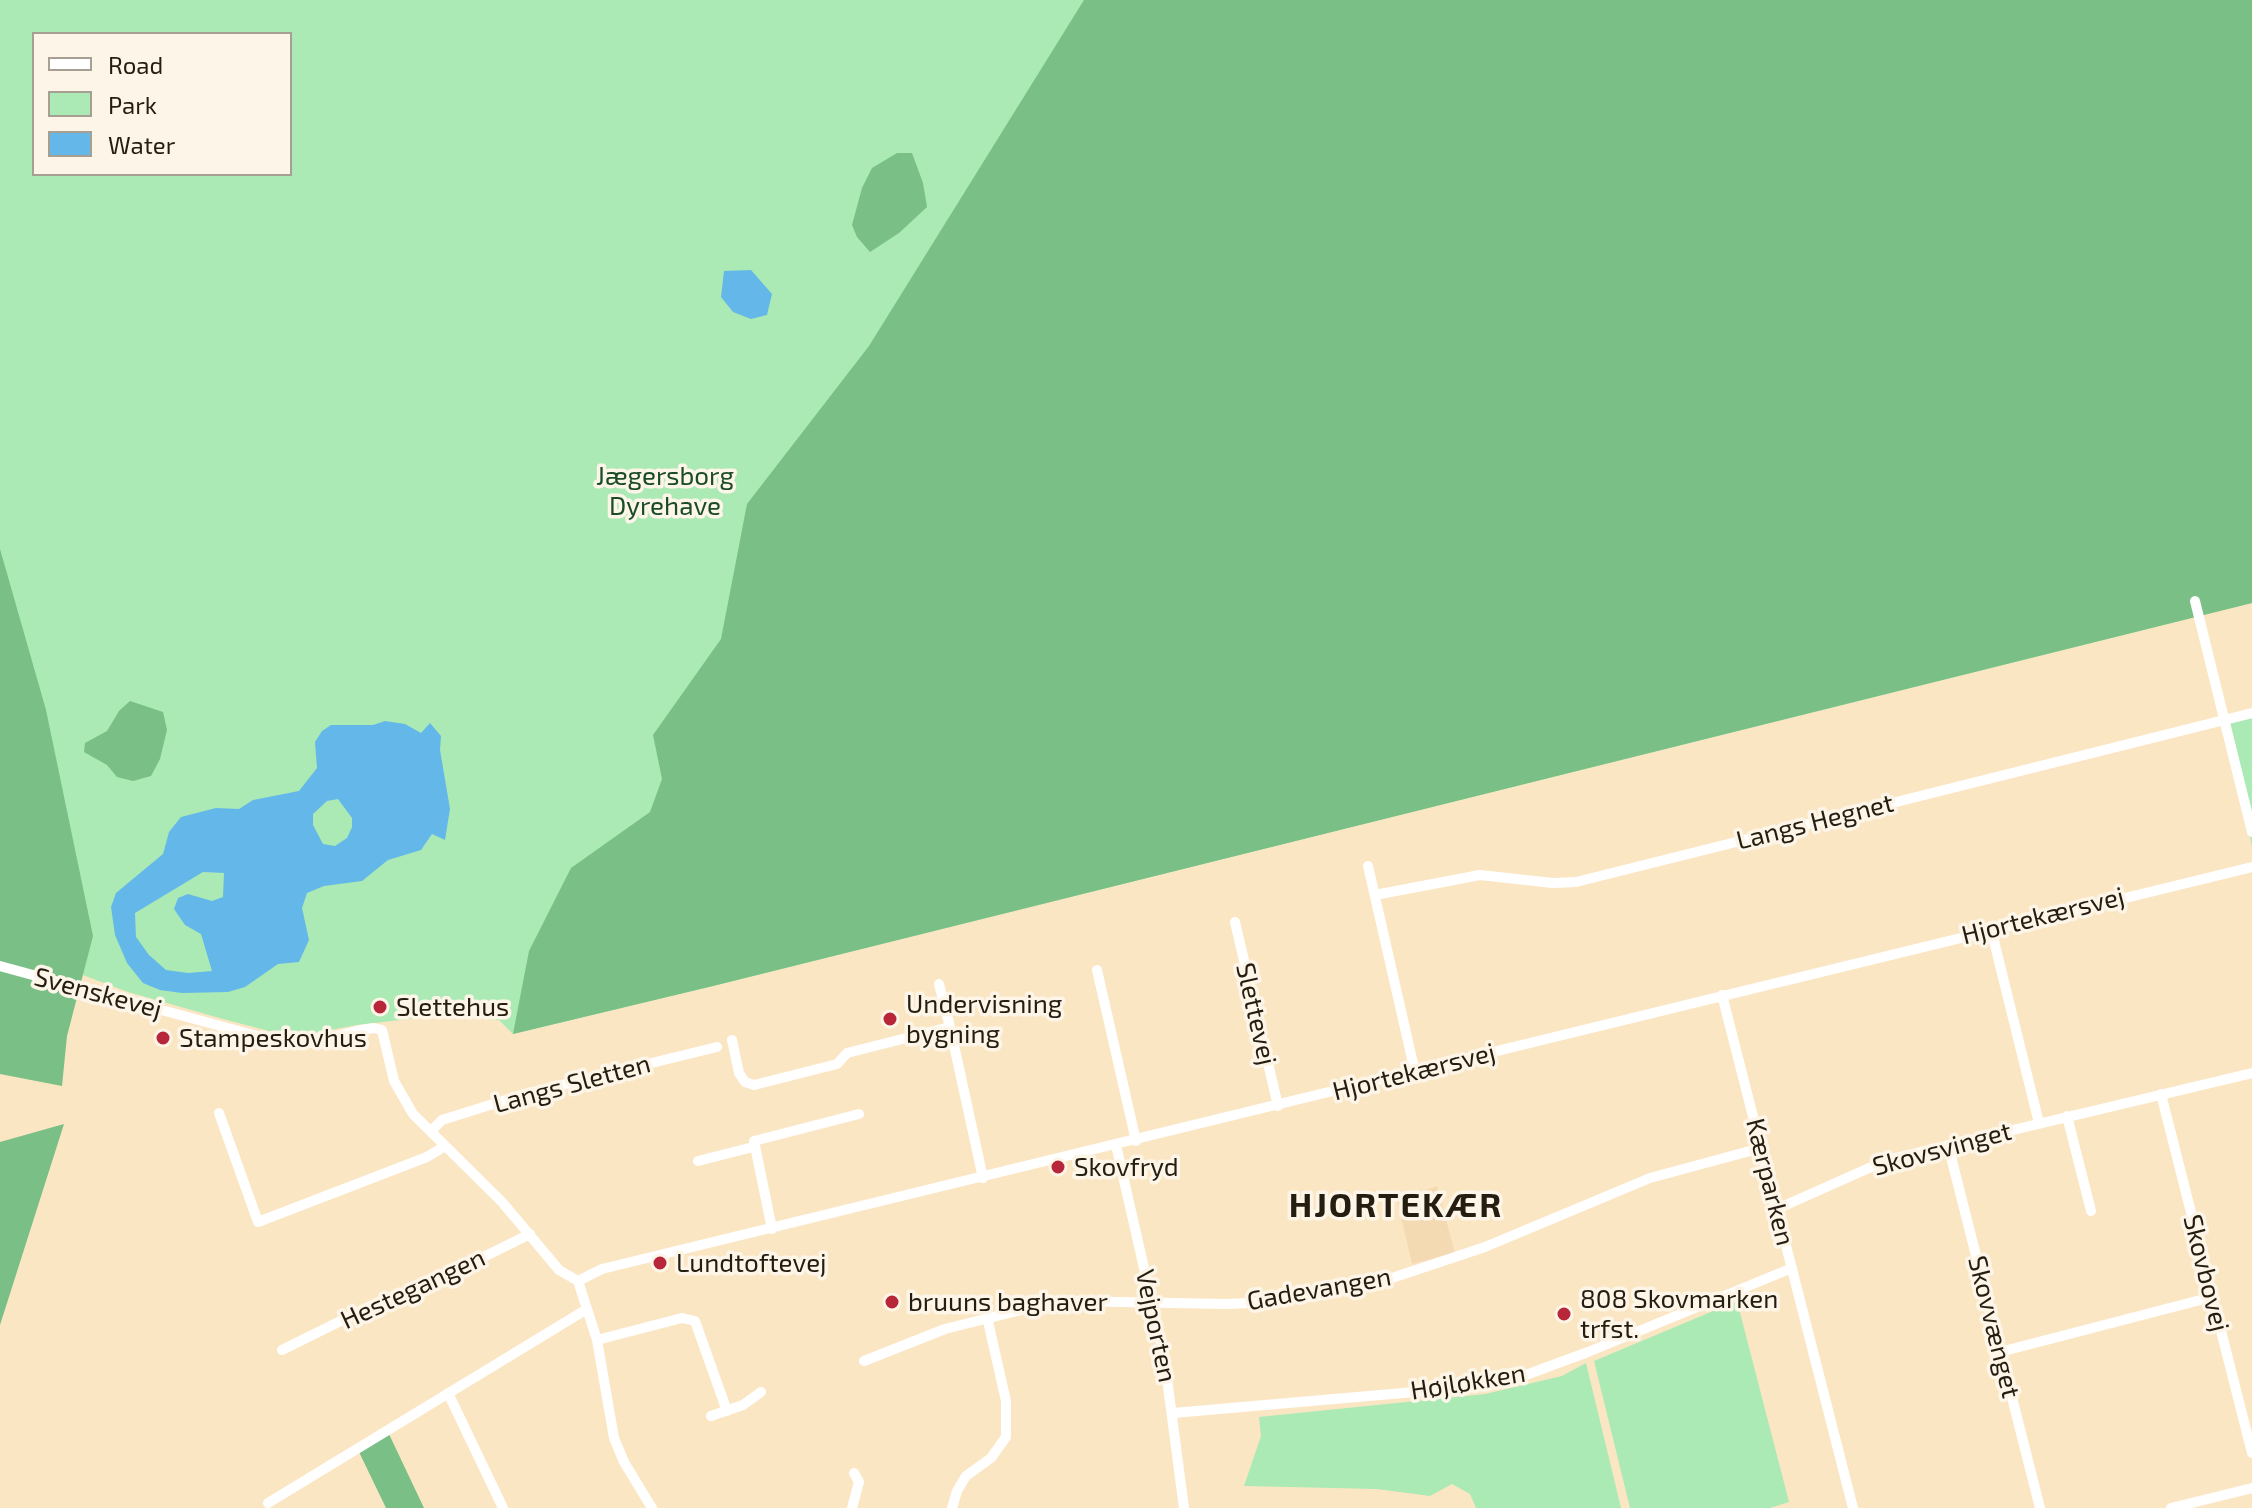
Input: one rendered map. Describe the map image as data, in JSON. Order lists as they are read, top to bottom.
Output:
{
  "streets": {
    "street": [
      "Langs Hegnet",
      "Hjortekærsvej",
      "Svenskevej",
      "Slettevej",
      "Langs Sletten",
      "Skovsvinget",
      "Kærparken",
      "Skovbovej",
      "Hestegangen",
      "Gadevangen",
      "Vejporten",
      "Skovvænget",
      "Højløkken"
    ]
  },
  "crossings": [
    ["Hjortekærsvej", "Slettevej"],
    ["Hjortekærsvej", "Kærparken"],
    ["Hjortekærsvej", "Vejporten"],
    ["Svenskevej", "Langs Sletten"],
    ["Skovsvinget", "Kærparken"],
    ["Skovsvinget", "Skovbovej"],
    ["Skovsvinget", "Skovvænget"],
    ["Kærparken", "Gadevangen"],
    ["Kærparken", "Højløkken"],
    ["Gadevangen", "Vejporten"],
    ["Vejporten", "Højløkken"]
  ],
  "districts": ["HJORTEKÆR"],
  "parks": ["Jægersborg Dyrehave"],
  "places": [
    "Slettehus",
    "Undervisning bygning",
    "Stampeskovhus",
    "Skovfryd",
    "Lundtoftevej",
    "bruuns baghaver",
    "808 Skovmarken trfst."
  ],
  "legend": ["Road", "Park", "Water"]
}
